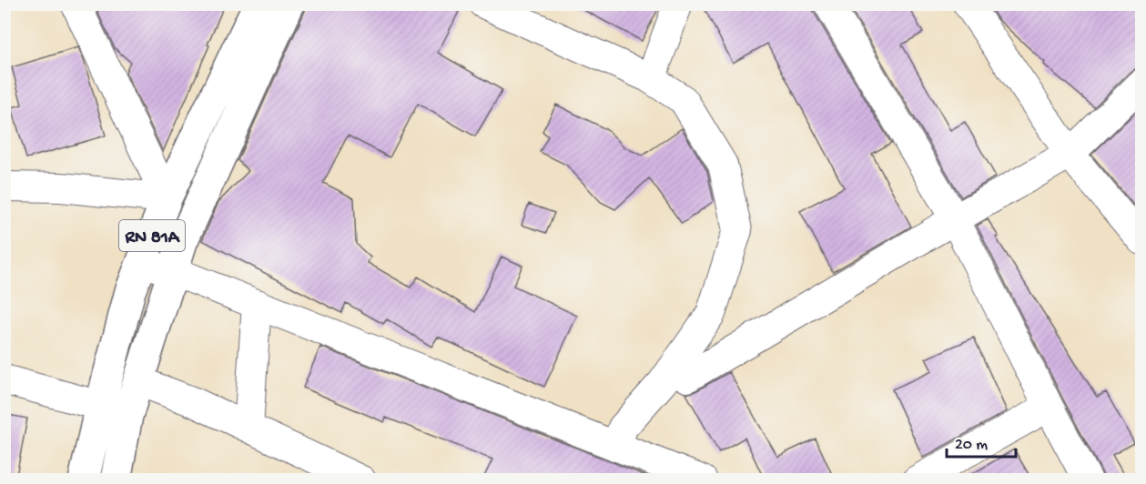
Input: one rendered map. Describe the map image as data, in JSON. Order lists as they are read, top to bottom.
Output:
{
  "streets": {
    "main road": ["RN 81A"]
  },
  "scale_bar": "20 m"
}
